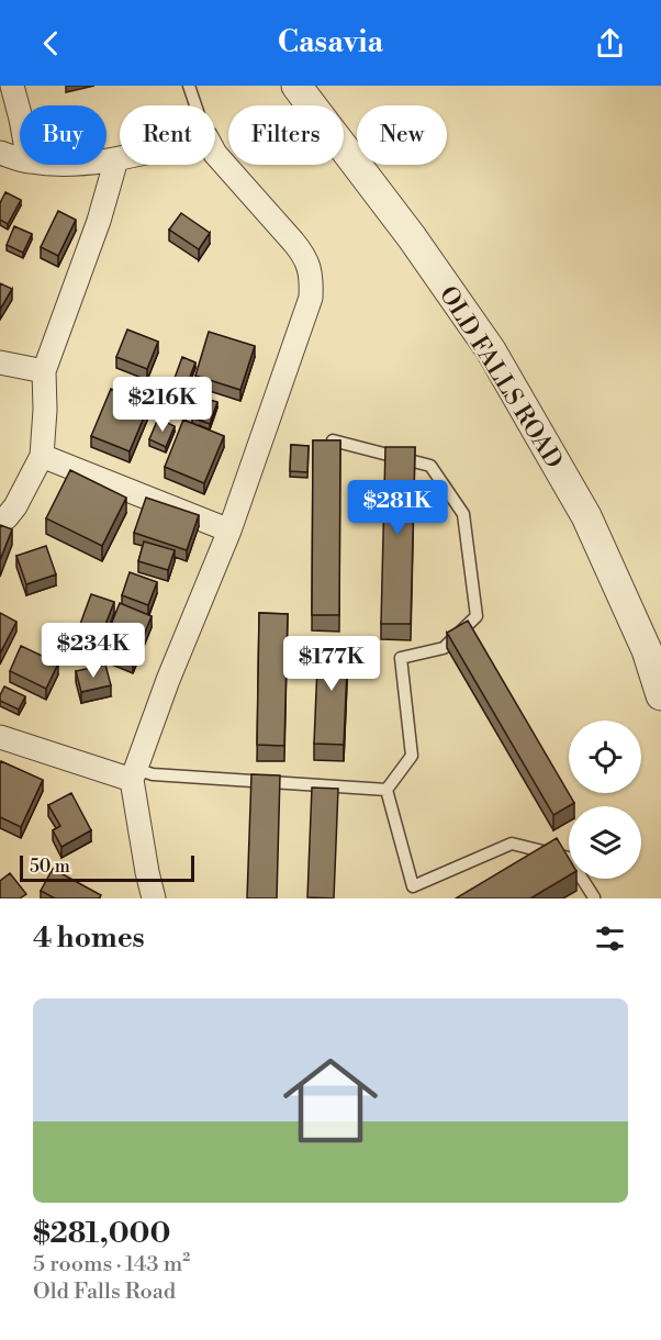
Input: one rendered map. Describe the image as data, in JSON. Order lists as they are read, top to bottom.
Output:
{
  "streets": {
    "street": ["OLD FALLS ROAD"]
  },
  "scale_bar": "50 m",
  "page": {
    "header": "Casavia",
    "chip": [
      "Buy",
      "Rent",
      "Filters",
      "New"
    ],
    "price": [
      "$216K",
      "$281K",
      "$234K",
      "$177K"
    ],
    "scale": "50 m",
    "heading": "4 homes",
    "list": [
      {
        "name": "$281,000",
        "note": "5 rooms · 143 m² · Old Falls Road"
      }
    ]
  }
}
